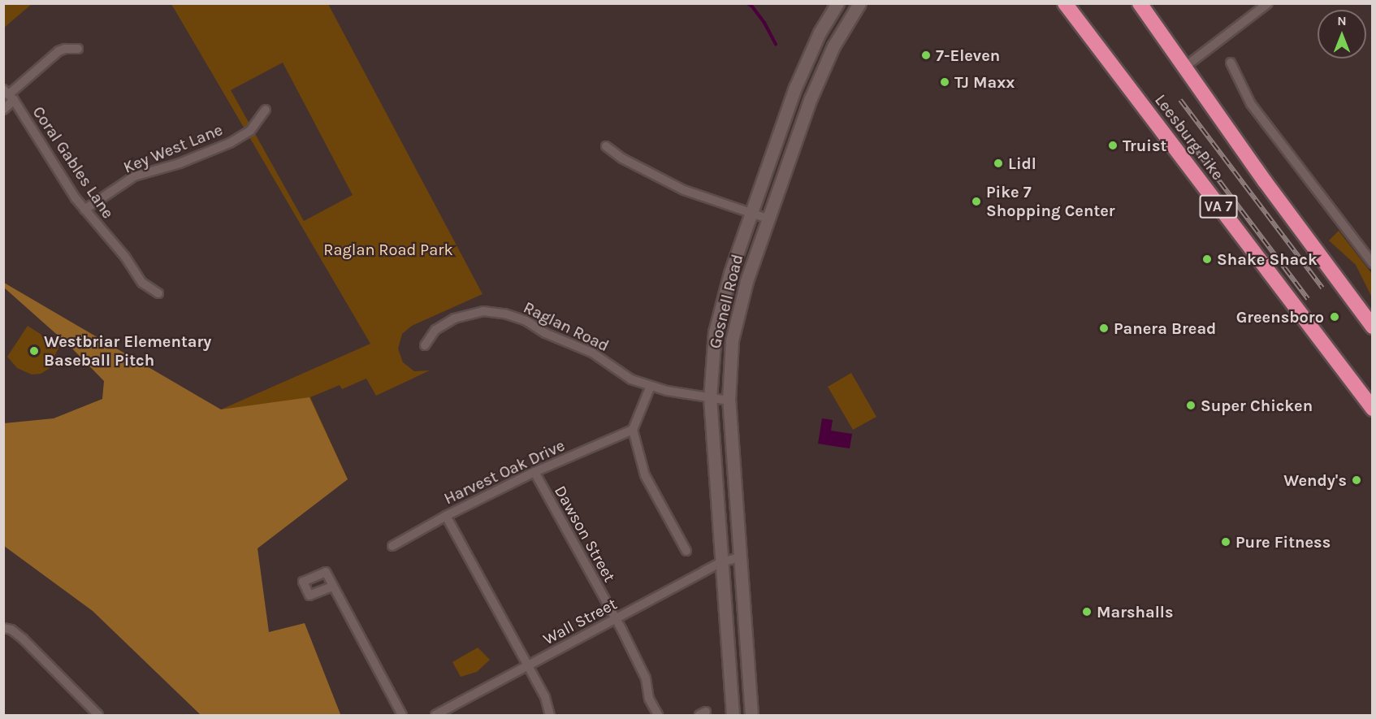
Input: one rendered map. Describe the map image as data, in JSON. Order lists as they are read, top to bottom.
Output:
{
  "streets": {
    "highway": ["Leesburg Pike", "VA 7"],
    "main road": ["Gosnell Road"],
    "street": [
      "Key West Lane",
      "Coral Gables Lane",
      "Raglan Road",
      "Harvest Oak Drive",
      "Dawson Street",
      "Wall Street"
    ]
  },
  "crossings": [
    ["Key West Lane", "Coral Gables Lane"],
    ["Gosnell Road", "Raglan Road"],
    ["Gosnell Road", "Wall Street"],
    ["Harvest Oak Drive", "Dawson Street"],
    ["Dawson Street", "Wall Street"]
  ],
  "parks": ["Raglan Road Park"],
  "places": [
    "7-Eleven",
    "TJ Maxx",
    "Truist",
    "Lidl",
    "Pike 7 Shopping Center",
    "Shake Shack",
    "Greensboro",
    "Panera Bread",
    "Westbriar Elementary Baseball Pitch",
    "Super Chicken",
    "Wendy's",
    "Pure Fitness",
    "Marshalls"
  ],
  "north": "top"
}
